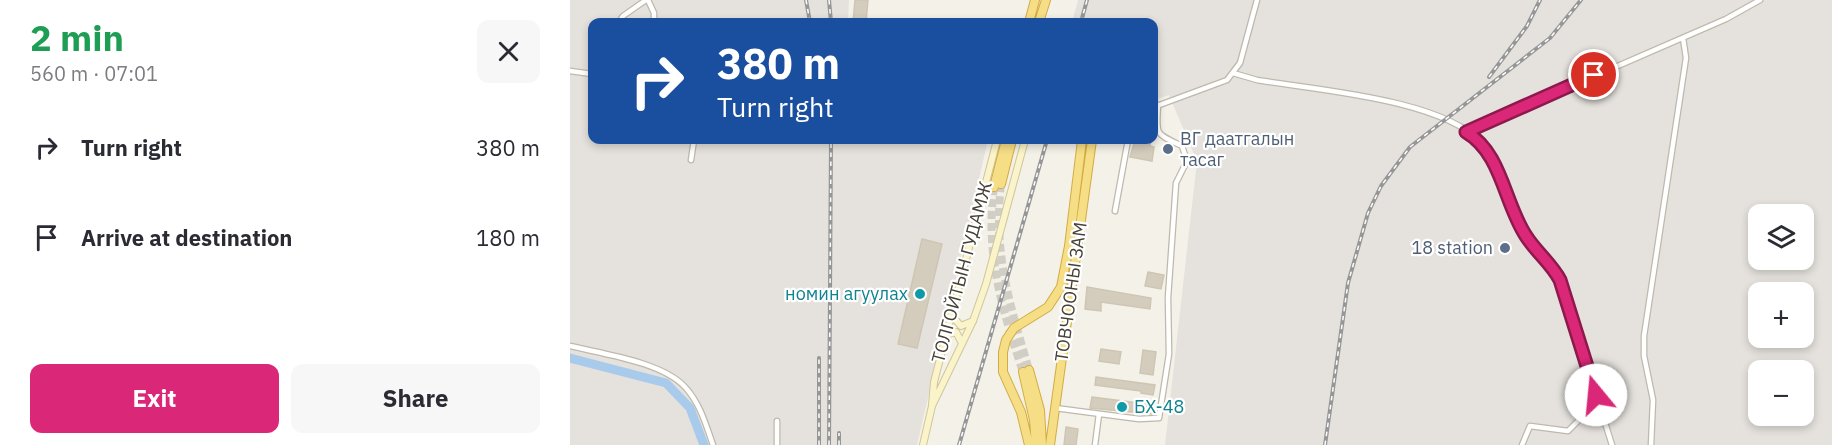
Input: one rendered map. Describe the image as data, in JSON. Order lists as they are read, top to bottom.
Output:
{
  "streets": {
    "highway": ["ТОВЧООНЫ ЗАМ"],
    "main road": ["ТОЛГОЙТЫН ГУДАМЖ"]
  },
  "places": [
    "ВГ даатгалын тасаг",
    "18 station",
    "номин агуулах",
    "БХ-48"
  ],
  "page": {
    "heading": ["2 min", "560 m · 07:01"],
    "turn": ["380 m", "Turn right"],
    "list": [
      {
        "name": "Turn right",
        "value": "380 m"
      },
      {
        "name": "Arrive at destination",
        "value": "180 m"
      }
    ],
    "map_buttons": ["+", "−"],
    "buttons": ["Exit", "Share"]
  }
}
